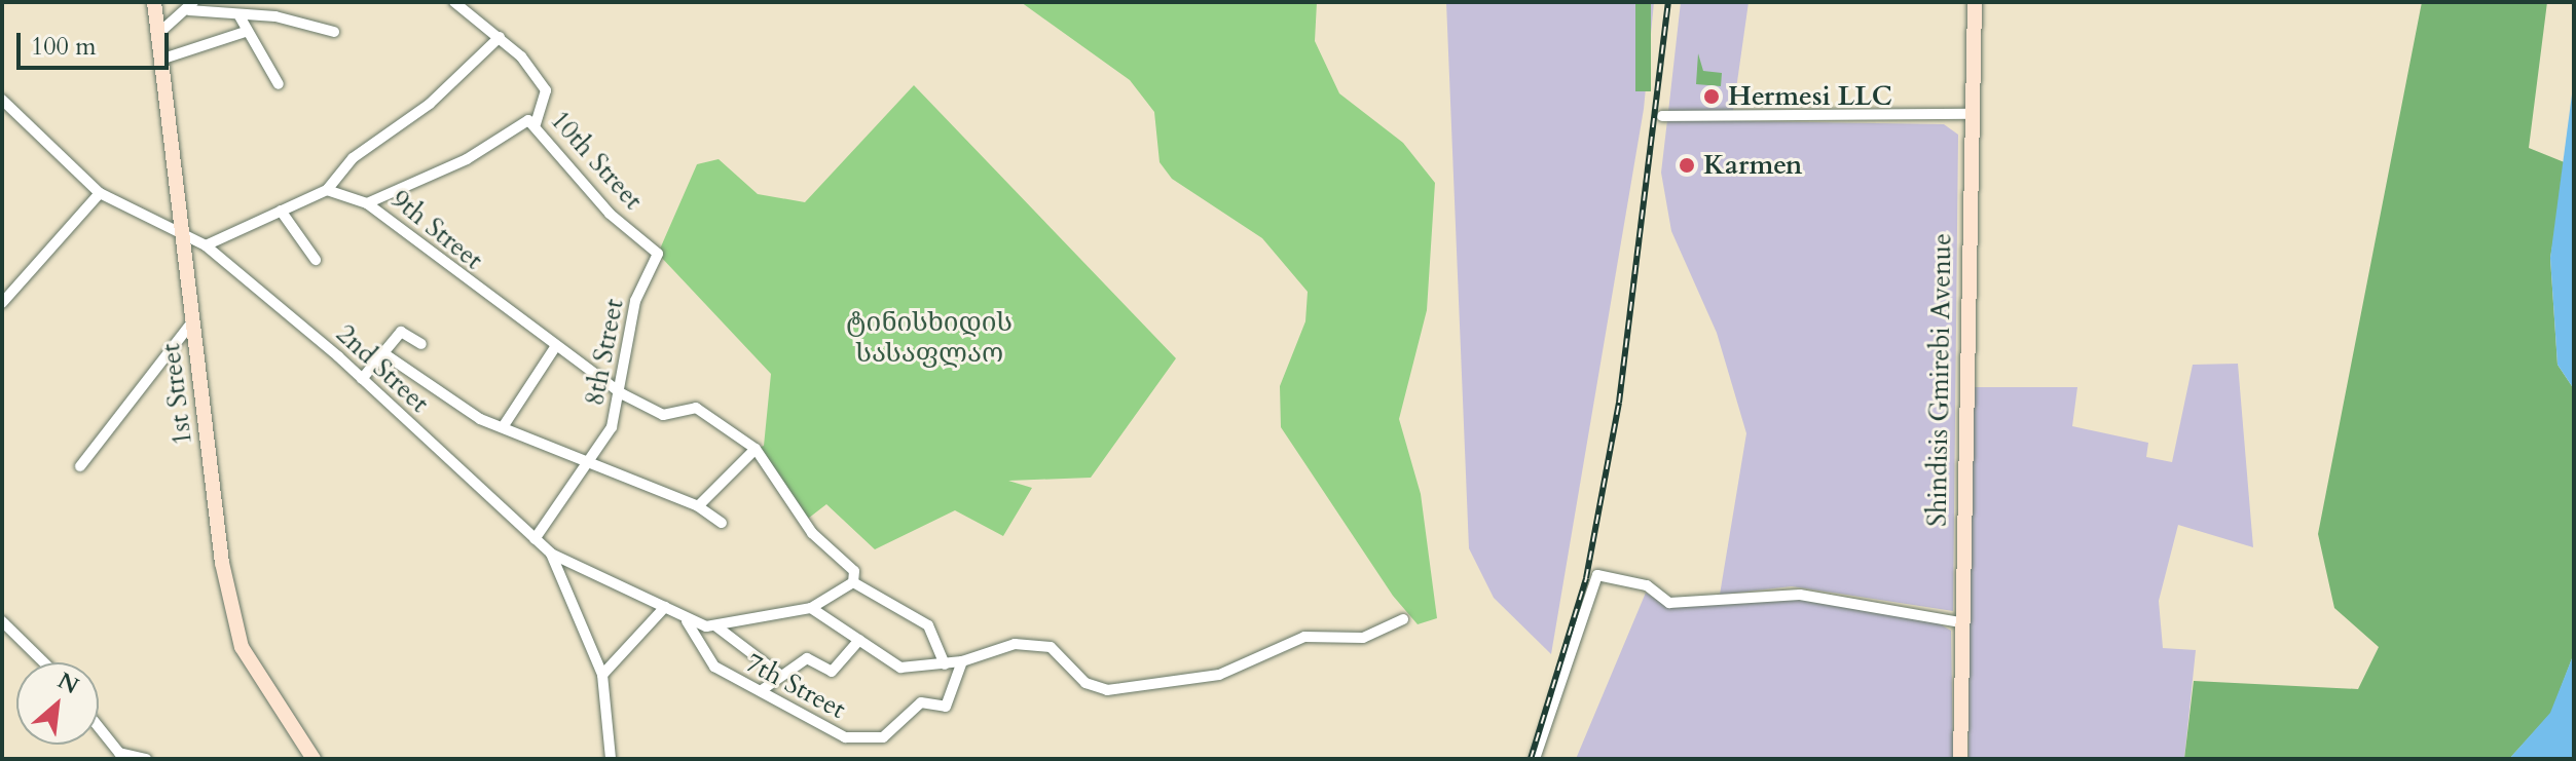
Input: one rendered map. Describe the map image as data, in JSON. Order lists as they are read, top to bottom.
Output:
{
  "streets": {
    "main road": ["Shindisis Gmirebi Avenue", "1st Street"],
    "street": [
      "10th Street",
      "9th Street",
      "8th Street",
      "2nd Street",
      "7th Street"
    ]
  },
  "crossings": [
    ["10th Street", "9th Street"],
    ["10th Street", "8th Street"],
    ["9th Street", "8th Street"],
    ["8th Street", "2nd Street"],
    ["2nd Street", "1st Street"]
  ],
  "parks": ["ტინისხიდის სასაფლაო"],
  "places": ["Hermesi LLC", "Karmen"],
  "scale_bar": "100 m",
  "north": "top right"
}
